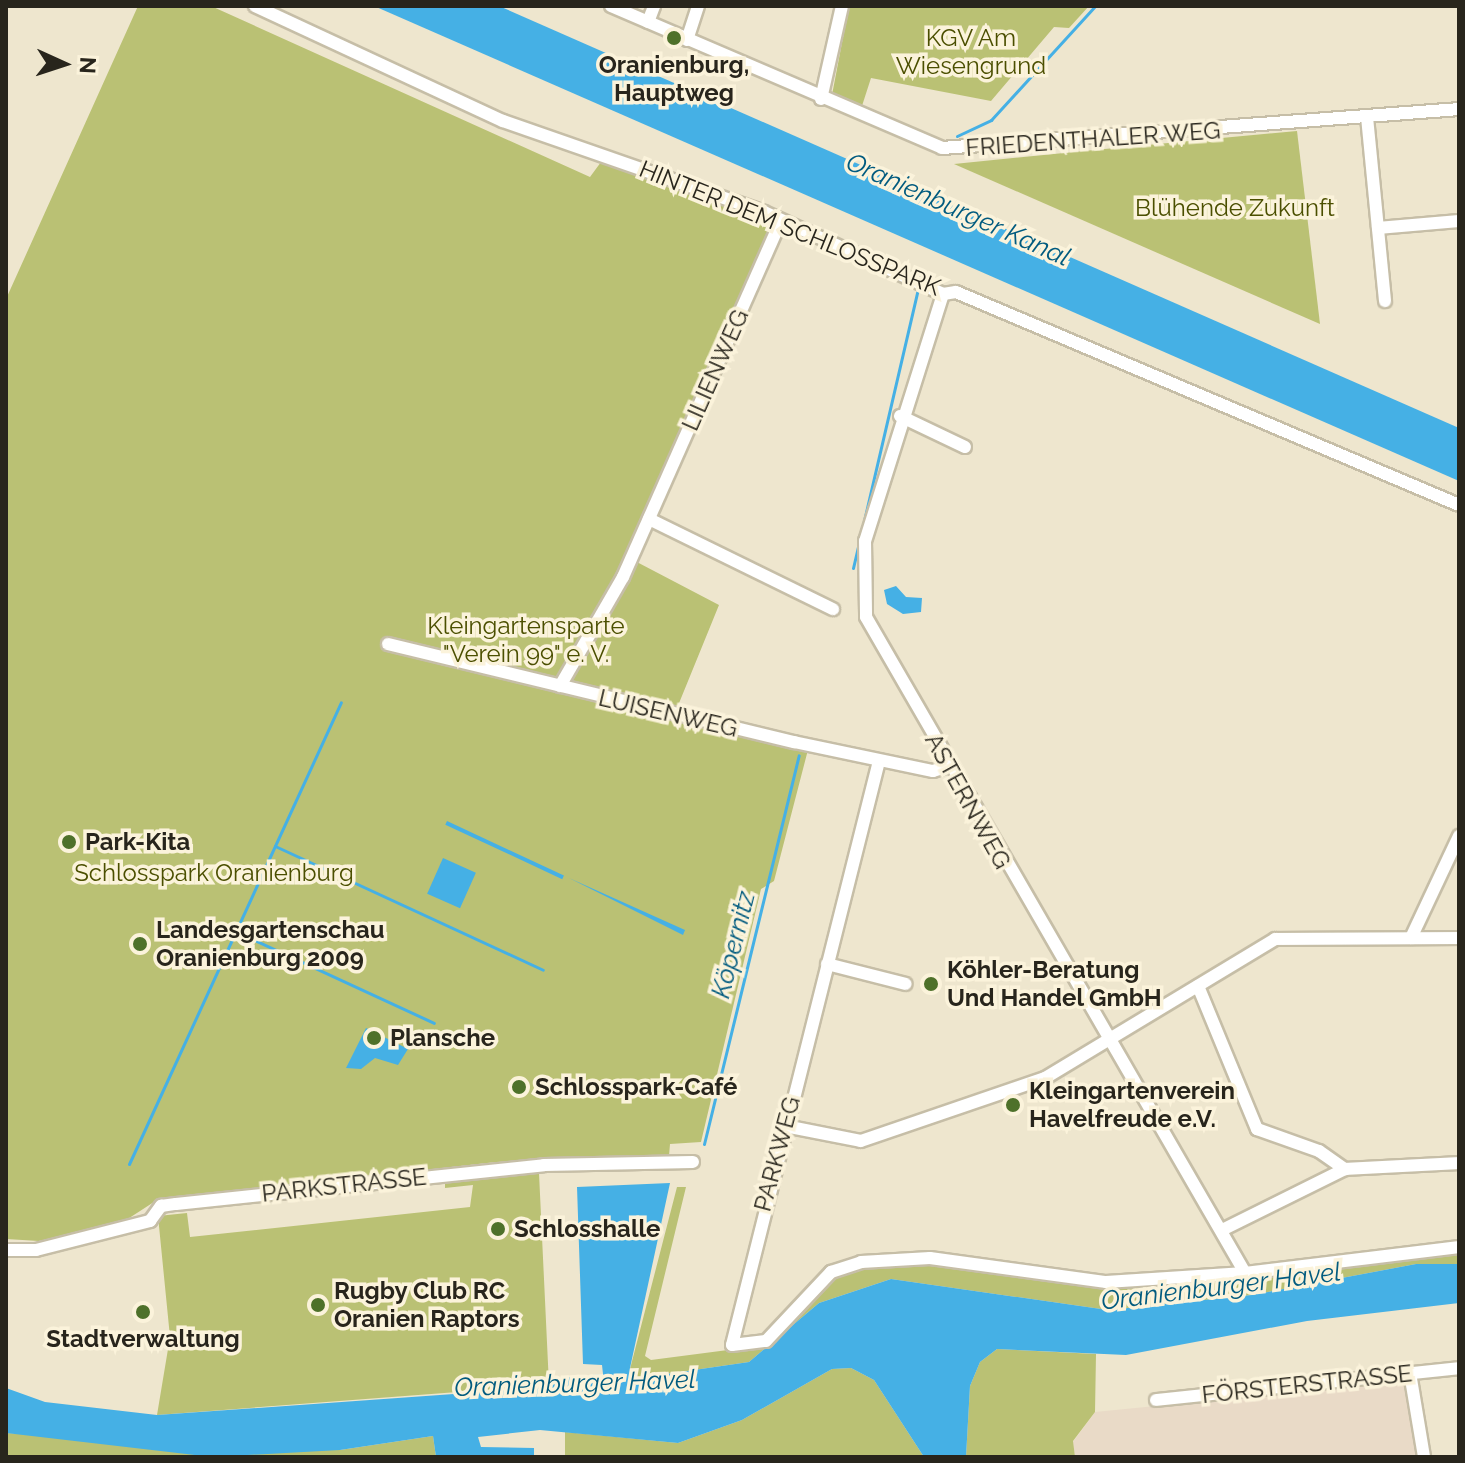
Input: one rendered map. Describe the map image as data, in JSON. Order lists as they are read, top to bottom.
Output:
{
  "streets": {
    "street": [
      "FRIEDENTHALER WEG",
      "HINTER DEM SCHLOSSPARK",
      "LILIENWEG",
      "LUISENWEG",
      "ASTERNWEG",
      "PARKWEG",
      "PARKSTRASSE",
      "FÖRSTERSTRASSE"
    ]
  },
  "crossings": [
    ["HINTER DEM SCHLOSSPARK", "LILIENWEG"],
    ["HINTER DEM SCHLOSSPARK", "ASTERNWEG"],
    ["LILIENWEG", "LUISENWEG"],
    ["LUISENWEG", "ASTERNWEG"],
    ["LUISENWEG", "PARKWEG"],
    ["ASTERNWEG", "PARKWEG"]
  ],
  "water": ["Oranienburger Kanal", "Köpernitz", "Oranienburger Havel"],
  "parks": [
    "KGV Am Wiesengrund",
    "Blühende Zukunft",
    "Kleingartensparte \"Verein 99\" e. V.",
    "Schlosspark Oranienburg"
  ],
  "places": [
    "Oranienburg, Hauptweg",
    "Park-Kita",
    "Landesgartenschau Oranienburg 2009",
    "Köhler-Beratung Und Handel GmbH",
    "Plansche",
    "Schlosspark-Café",
    "Kleingartenverein Havelfreude e.V.",
    "Schlosshalle",
    "Rugby Club RC Oranien Raptors",
    "Stadtverwaltung"
  ],
  "north": "right"
}
